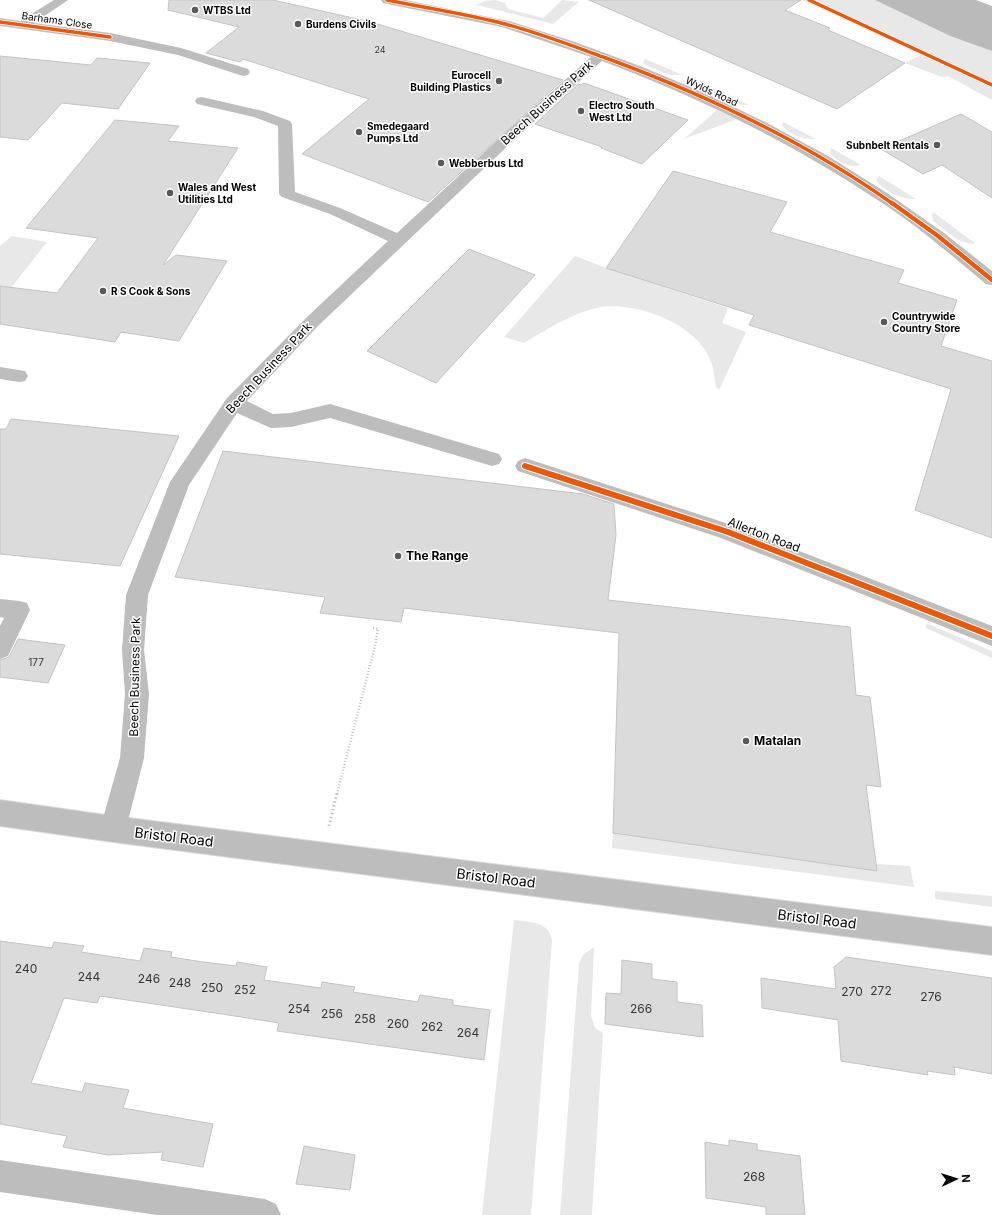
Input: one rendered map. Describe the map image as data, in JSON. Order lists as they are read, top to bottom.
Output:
{
  "streets": {
    "street": [
      "Barhams Close",
      "Wylds Road",
      "Beech Business Park",
      "Allerton Road",
      "Bristol Road"
    ]
  },
  "crossings": [
    ["Wylds Road", "Beech Business Park"],
    ["Beech Business Park", "Bristol Road"]
  ],
  "places": [
    "WTBS Ltd",
    "Burdens Civils",
    "Eurocell Building Plastics",
    "Electro South West Ltd",
    "Smedegaard Pumps Ltd",
    "Subnbelt Rentals",
    "Webberbus Ltd",
    "Wales and West Utilities Ltd",
    "R S Cook & Sons",
    "Countrywide Country Store",
    "The Range",
    "Matalan"
  ],
  "house_numbers": [
    "24",
    "177",
    "240",
    "244",
    "246",
    "248",
    "250",
    "252",
    "272",
    "270",
    "276",
    "254",
    "266",
    "256",
    "258",
    "260",
    "262",
    "264",
    "268"
  ],
  "north": "right"
}
